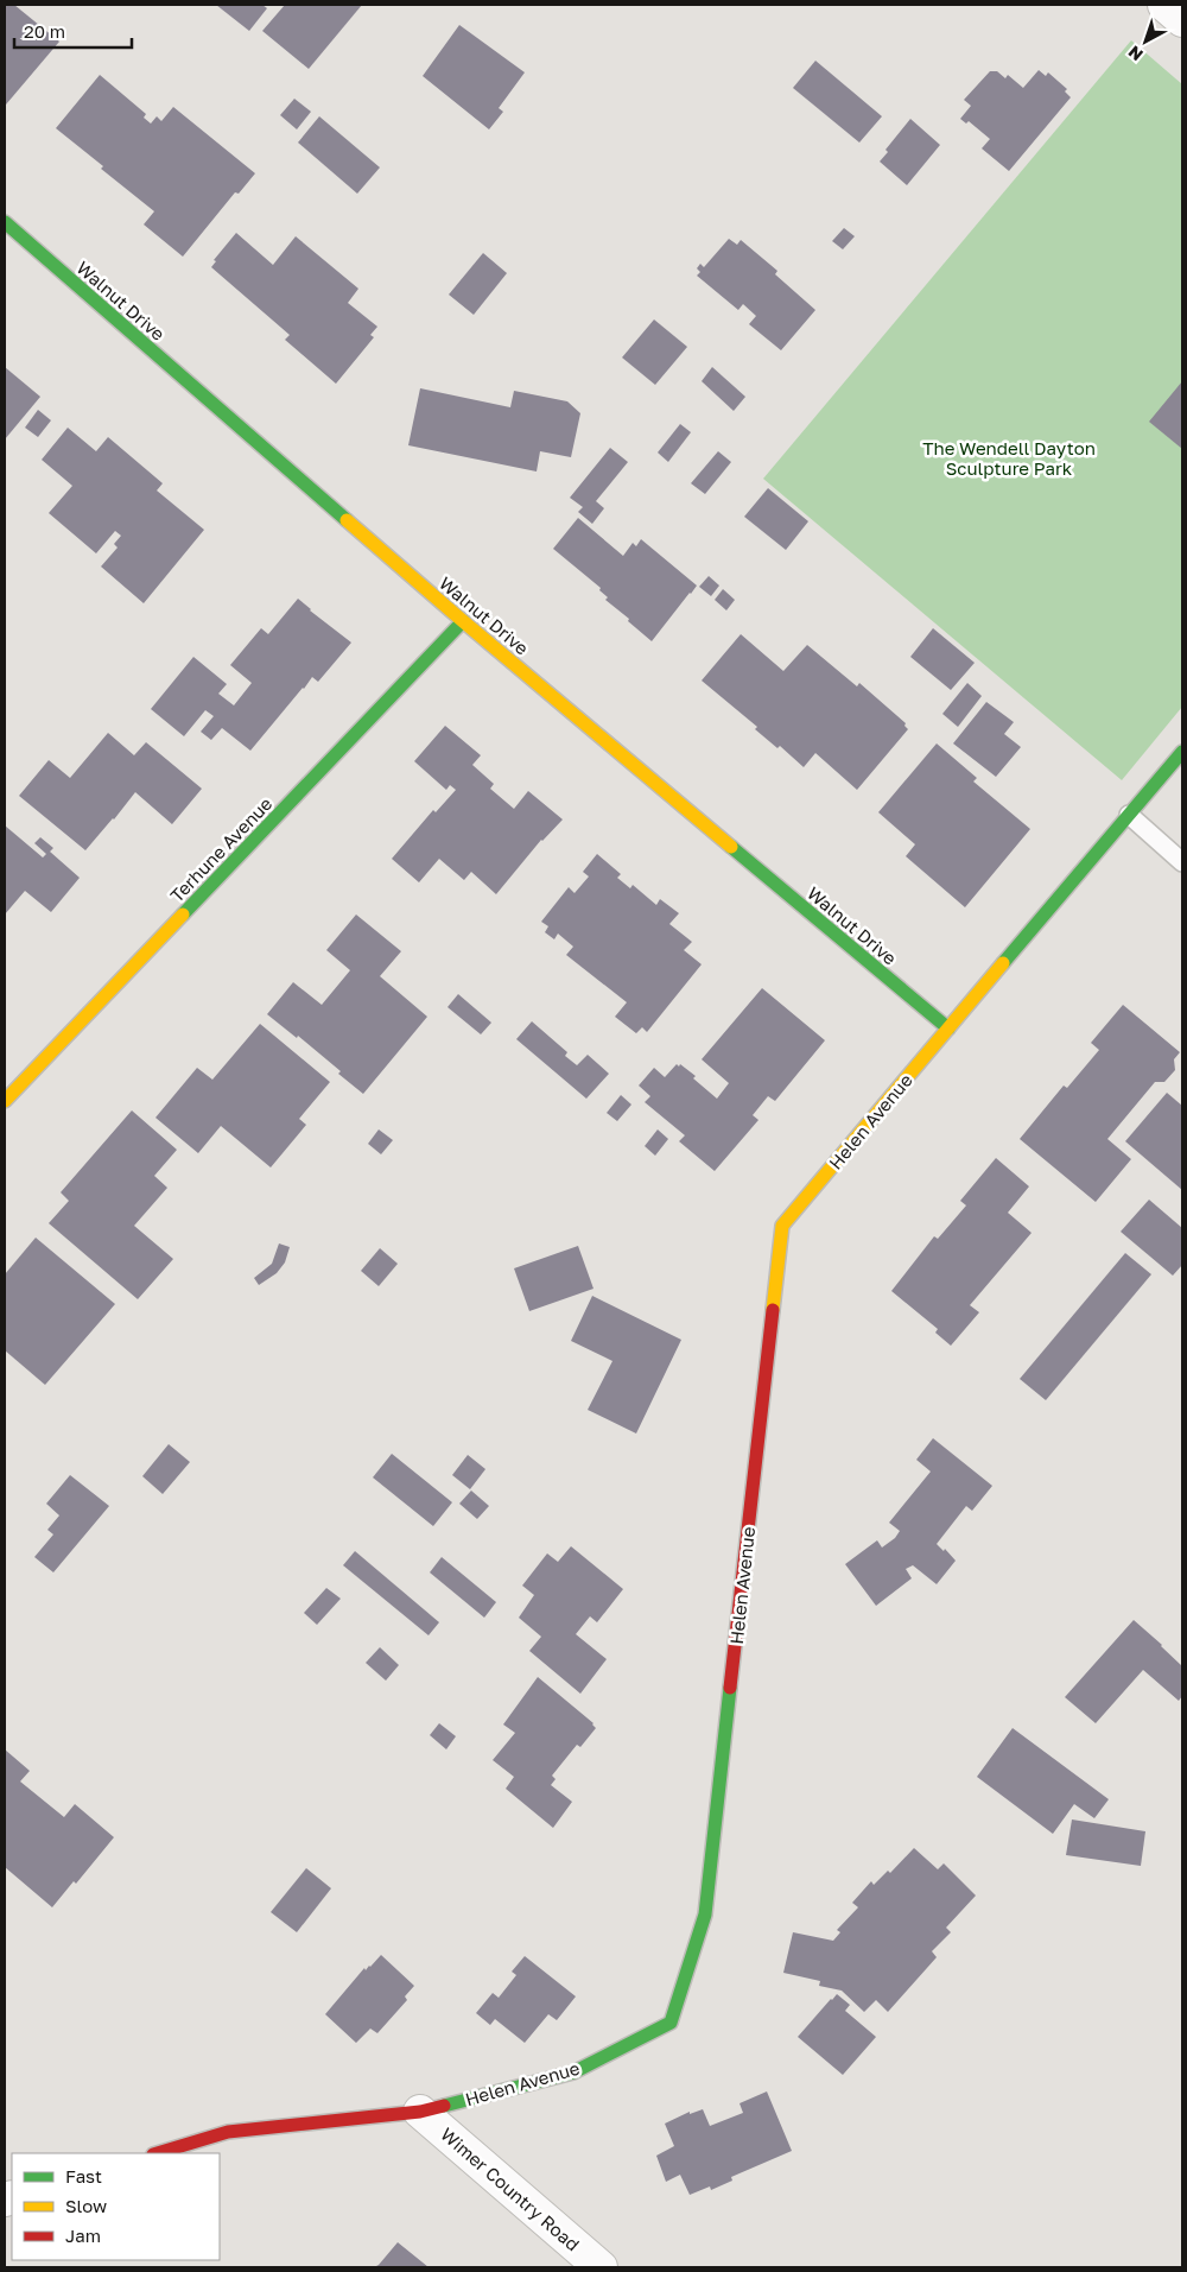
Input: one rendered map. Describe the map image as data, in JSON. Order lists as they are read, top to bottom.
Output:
{
  "streets": {
    "street": [
      "Walnut Drive",
      "Terhune Avenue",
      "Helen Avenue",
      "Wimer Country Road"
    ]
  },
  "crossings": [
    ["Walnut Drive", "Terhune Avenue"],
    ["Walnut Drive", "Helen Avenue"],
    ["Helen Avenue", "Wimer Country Road"]
  ],
  "parks": ["The Wendell Dayton Sculpture Park"],
  "legend": ["Fast", "Slow", "Jam"],
  "scale_bar": "20 m",
  "north": "bottom left"
}
